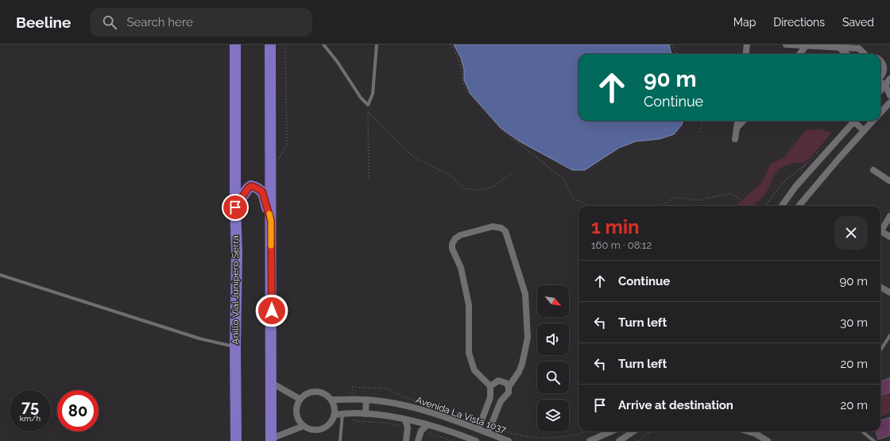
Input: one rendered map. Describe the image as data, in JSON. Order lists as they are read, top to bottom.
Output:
{
  "streets": {
    "highway": ["Anillo Vial Junípero Serra"],
    "street": ["Avenida La Vista 1037"]
  },
  "north": "bottom right",
  "page": {
    "header": "Beeline",
    "search": "Search here",
    "nav": ["Map", "Directions", "Saved"],
    "turn": ["90 m", "Continue"],
    "heading": ["1 min", "160 m · 08:12"],
    "list": [
      {
        "name": "Continue",
        "value": "90 m"
      },
      {
        "name": "Turn left",
        "value": "30 m"
      },
      {
        "name": "Turn left",
        "value": "20 m"
      },
      {
        "name": "Arrive at destination",
        "value": "20 m"
      }
    ],
    "speed": "75 km/h",
    "limit": "80"
  }
}
